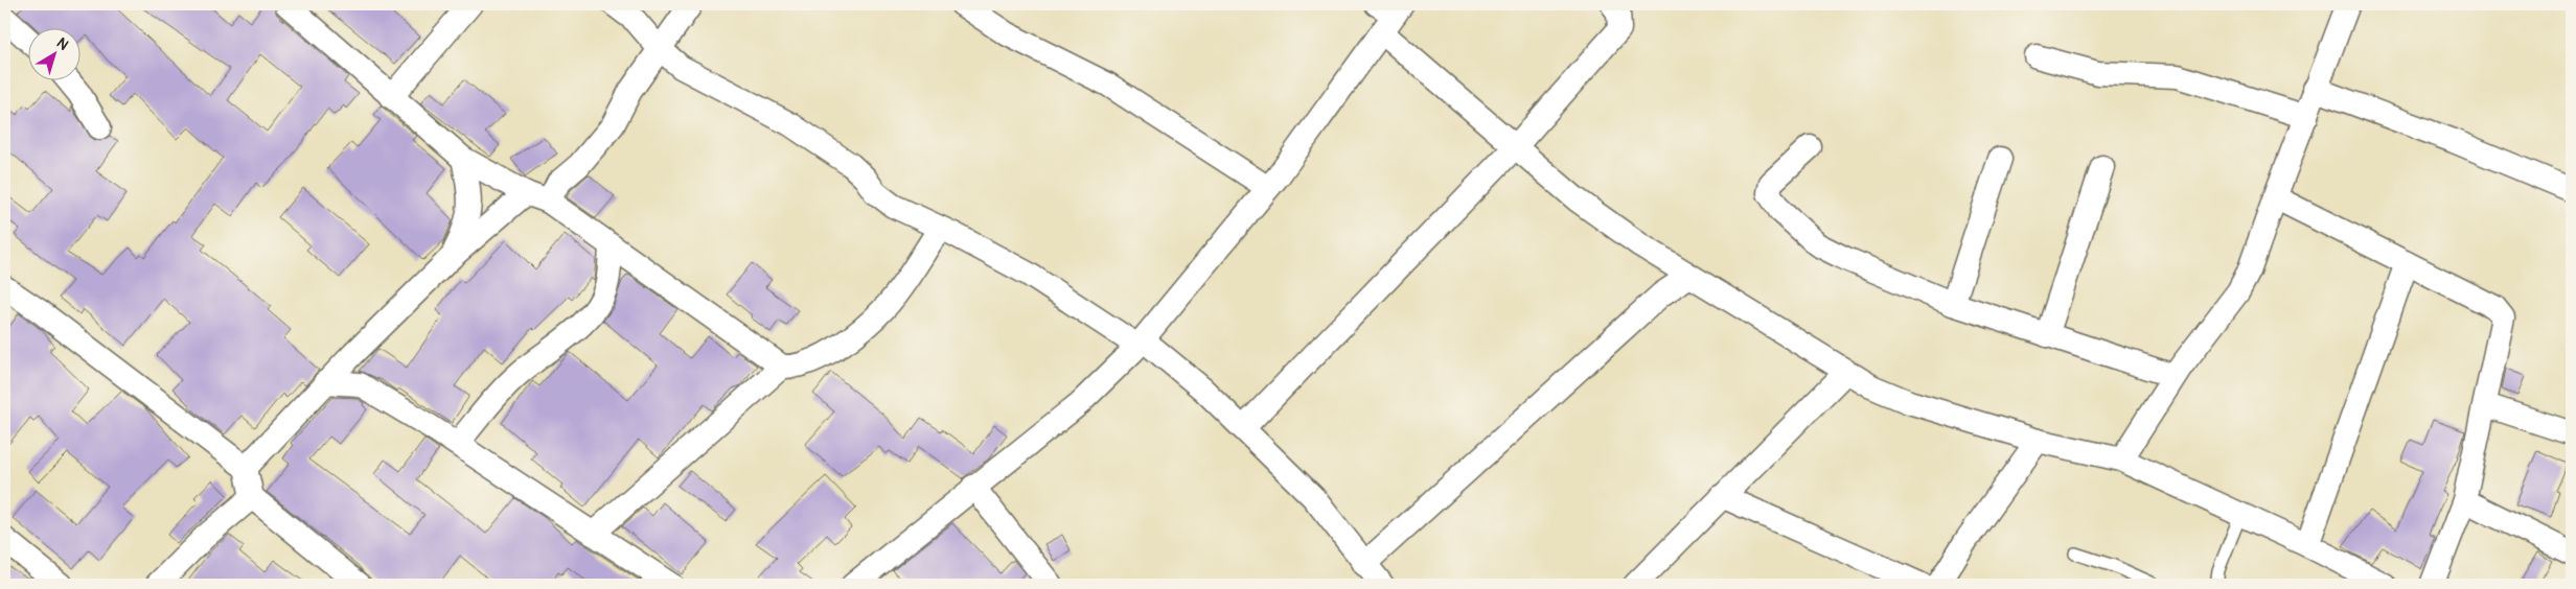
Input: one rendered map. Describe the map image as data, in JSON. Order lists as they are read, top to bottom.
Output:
{
  "north": "top right"
}
